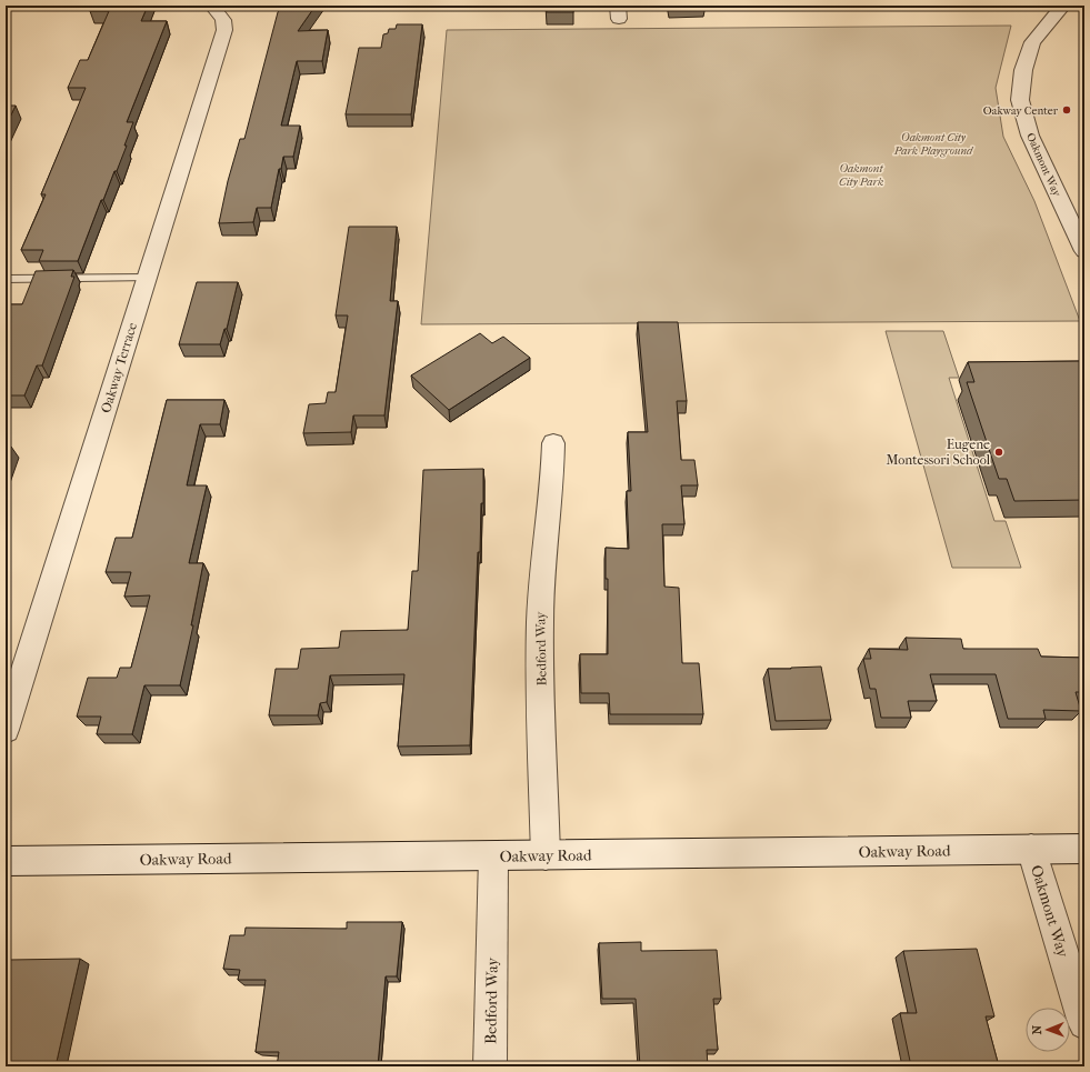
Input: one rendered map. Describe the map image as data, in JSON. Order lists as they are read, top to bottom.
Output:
{
  "streets": {
    "street": [
      "Oakmont Way",
      "Oakway Terrace",
      "Bedford Way",
      "Oakway Road"
    ]
  },
  "crossings": [
    ["Oakmont Way", "Oakway Road"],
    ["Bedford Way", "Oakway Road"]
  ],
  "parks": ["Oakmont City Park Playground", "Oakmont City Park"],
  "places": ["Oakway Center", "Eugene Montessori School"],
  "north": "left"
}
